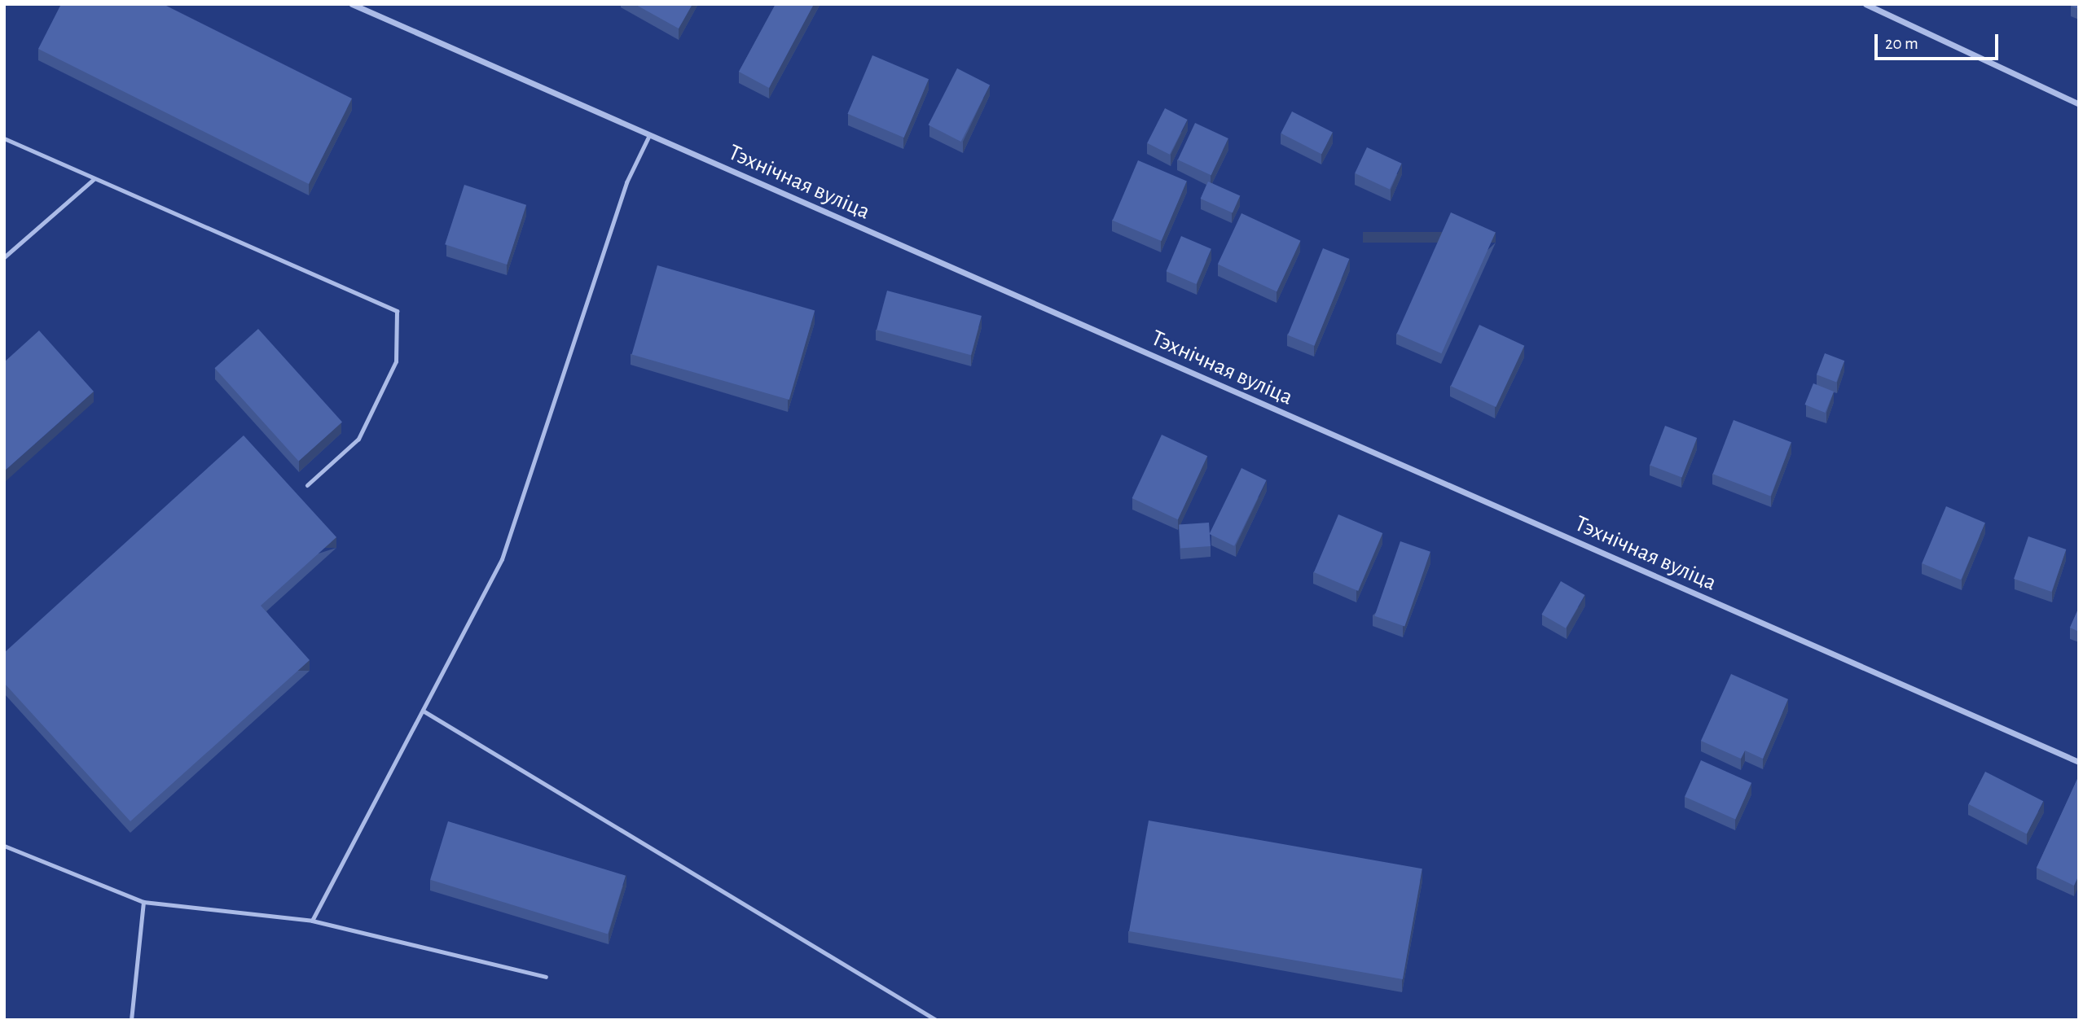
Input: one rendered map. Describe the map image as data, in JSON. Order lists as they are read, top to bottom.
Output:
{
  "streets": {
    "street": ["Тэхнічная вуліца"]
  },
  "scale_bar": "20 m"
}
